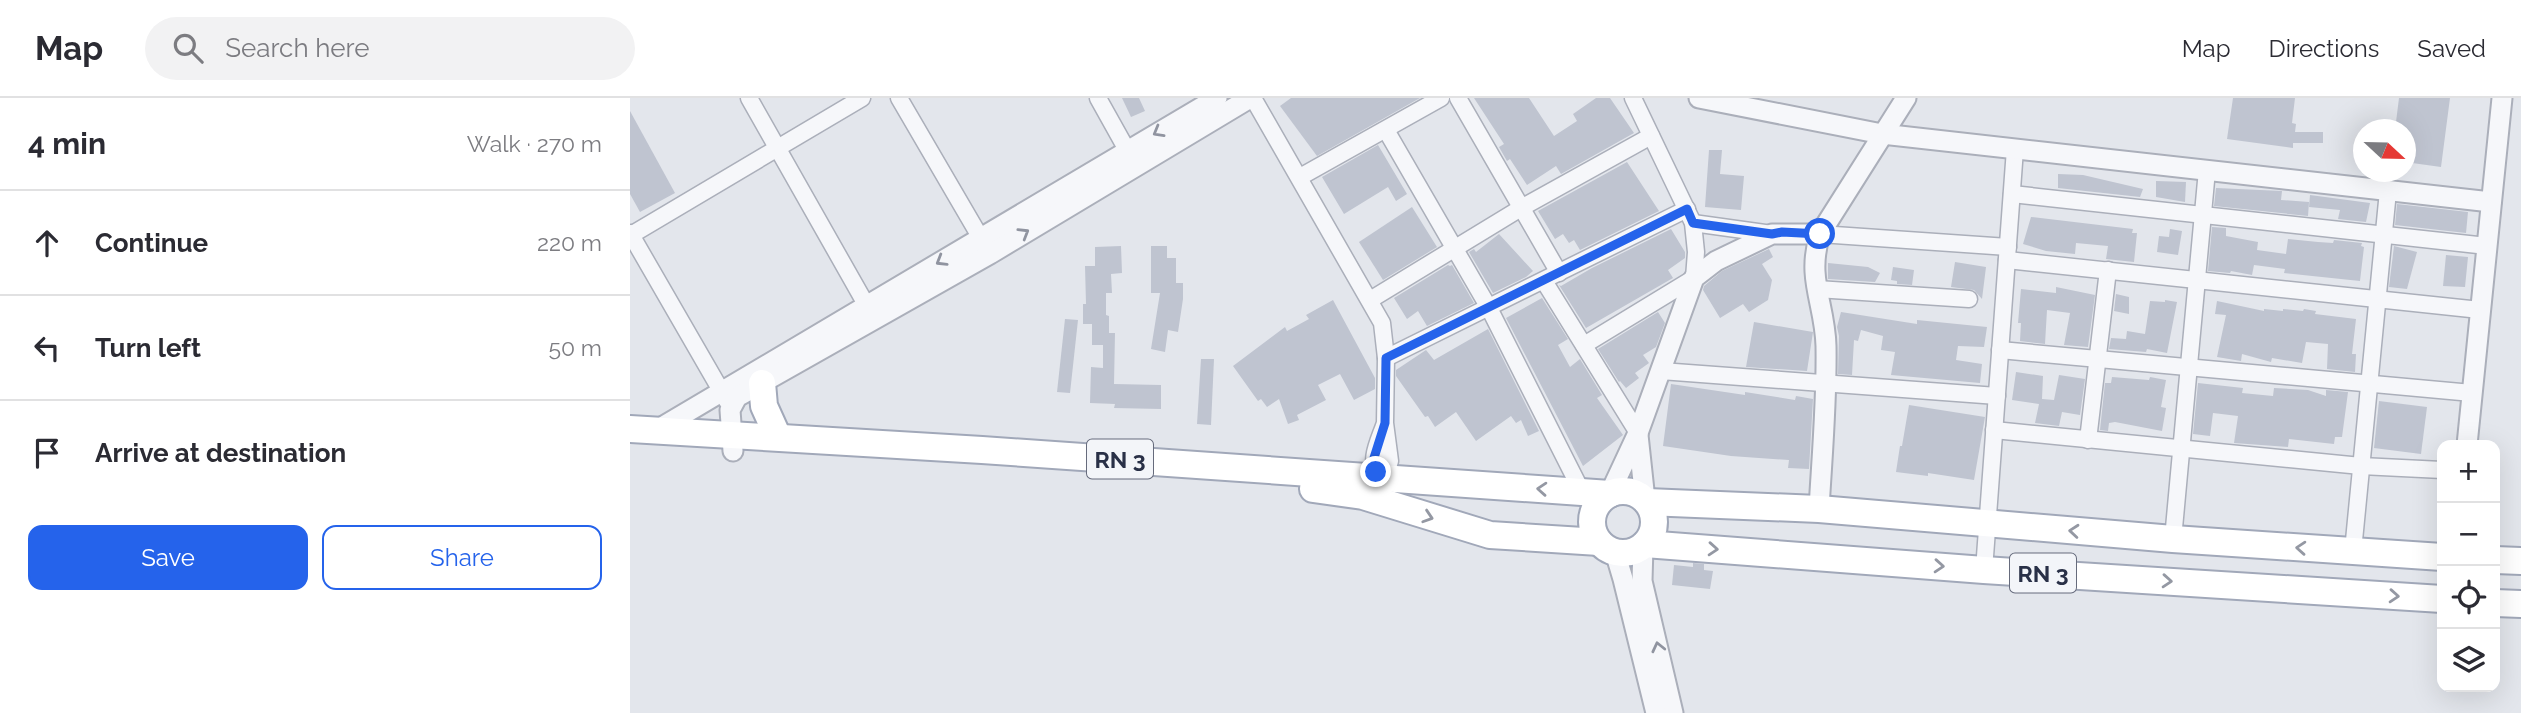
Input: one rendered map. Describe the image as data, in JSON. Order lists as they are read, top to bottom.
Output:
{
  "streets": {
    "main road": ["RN 3"]
  },
  "north": "right",
  "page": {
    "header": "Map",
    "search": "Search here",
    "nav": ["Map", "Directions", "Saved"],
    "heading": ["4 min", "Walk · 270 m"],
    "list": [
      ["Continue", "220 m"],
      ["Turn left", "50 m"],
      "Arrive at destination"
    ],
    "map_buttons": ["+", "−"],
    "buttons": ["Save", "Share"]
  }
}
